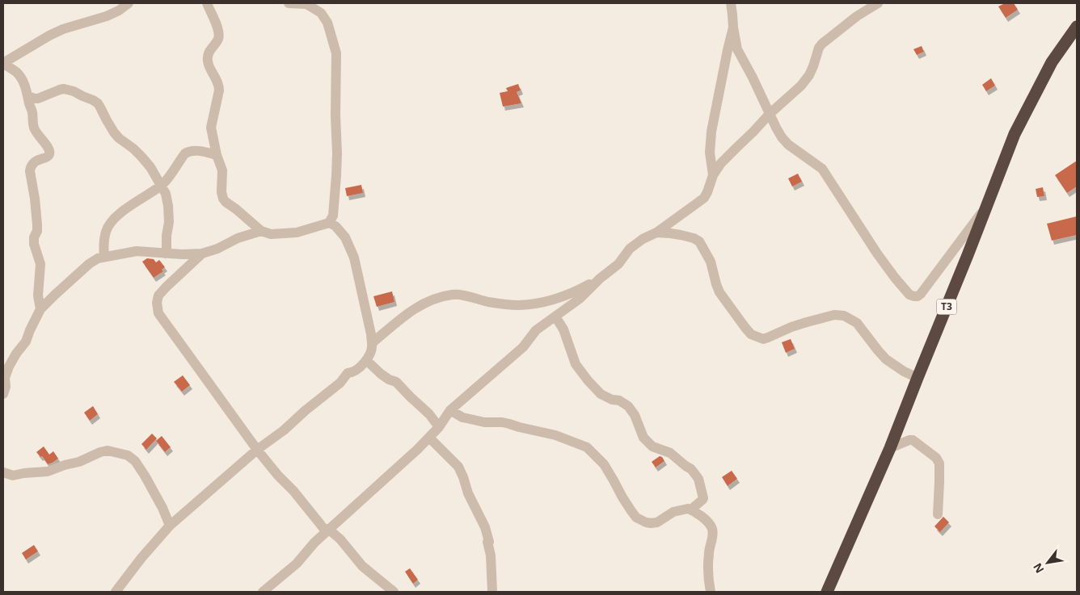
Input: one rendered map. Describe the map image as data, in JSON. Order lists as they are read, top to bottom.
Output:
{
  "streets": {
    "highway": ["T3"]
  },
  "north": "bottom left"
}
